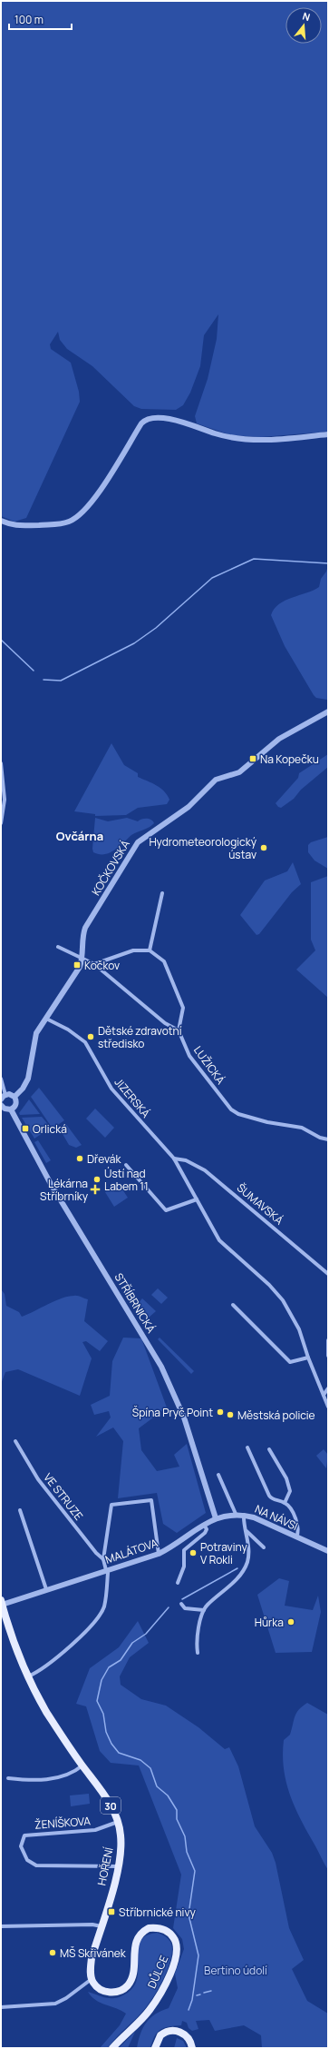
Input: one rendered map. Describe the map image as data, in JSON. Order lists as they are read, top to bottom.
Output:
{
  "streets": {
    "main road": ["30", "HOŘENÍ", "DŮLCE"],
    "street": [
      "KOČKOVSKÁ",
      "LUŽICKÁ",
      "JIZERSKÁ",
      "ŠUMAVSKÁ",
      "STŘÍBRNICKÁ",
      "VE STRUZE",
      "NA NÁVSI",
      "MALÁTOVA",
      "ŽENÍŠKOVA"
    ]
  },
  "crossings": [
    ["KOČKOVSKÁ", "JIZERSKÁ"],
    ["JIZERSKÁ", "ŠUMAVSKÁ"],
    ["STŘÍBRNICKÁ", "NA NÁVSI"],
    ["STŘÍBRNICKÁ", "MALÁTOVA"],
    ["NA NÁVSI", "MALÁTOVA"],
    ["MALÁTOVA", "HOŘENÍ"],
    ["ŽENÍŠKOVA", "HOŘENÍ"],
    ["HOŘENÍ", "DŮLCE"]
  ],
  "districts": ["Ovčárna"],
  "parks": ["Bertino údolí"],
  "places": {
    "transit": [
      "Na Kopečku",
      "Kočkov",
      "Orlická",
      "Stříbrnické nivy"
    ],
    "other": [
      "Hydrometeorologický ústav",
      "Dětské zdravotní středisko",
      "Dřevák",
      "Ústí nad Labem 11",
      "Špína Pryč Point",
      "Městská policie",
      "Potraviny V Rokli",
      "Hůrka",
      "MŠ Skřivánek"
    ],
    "health": ["Lékárna Stříbrníky"]
  },
  "scale_bar": "100 m",
  "north": "top"
}
